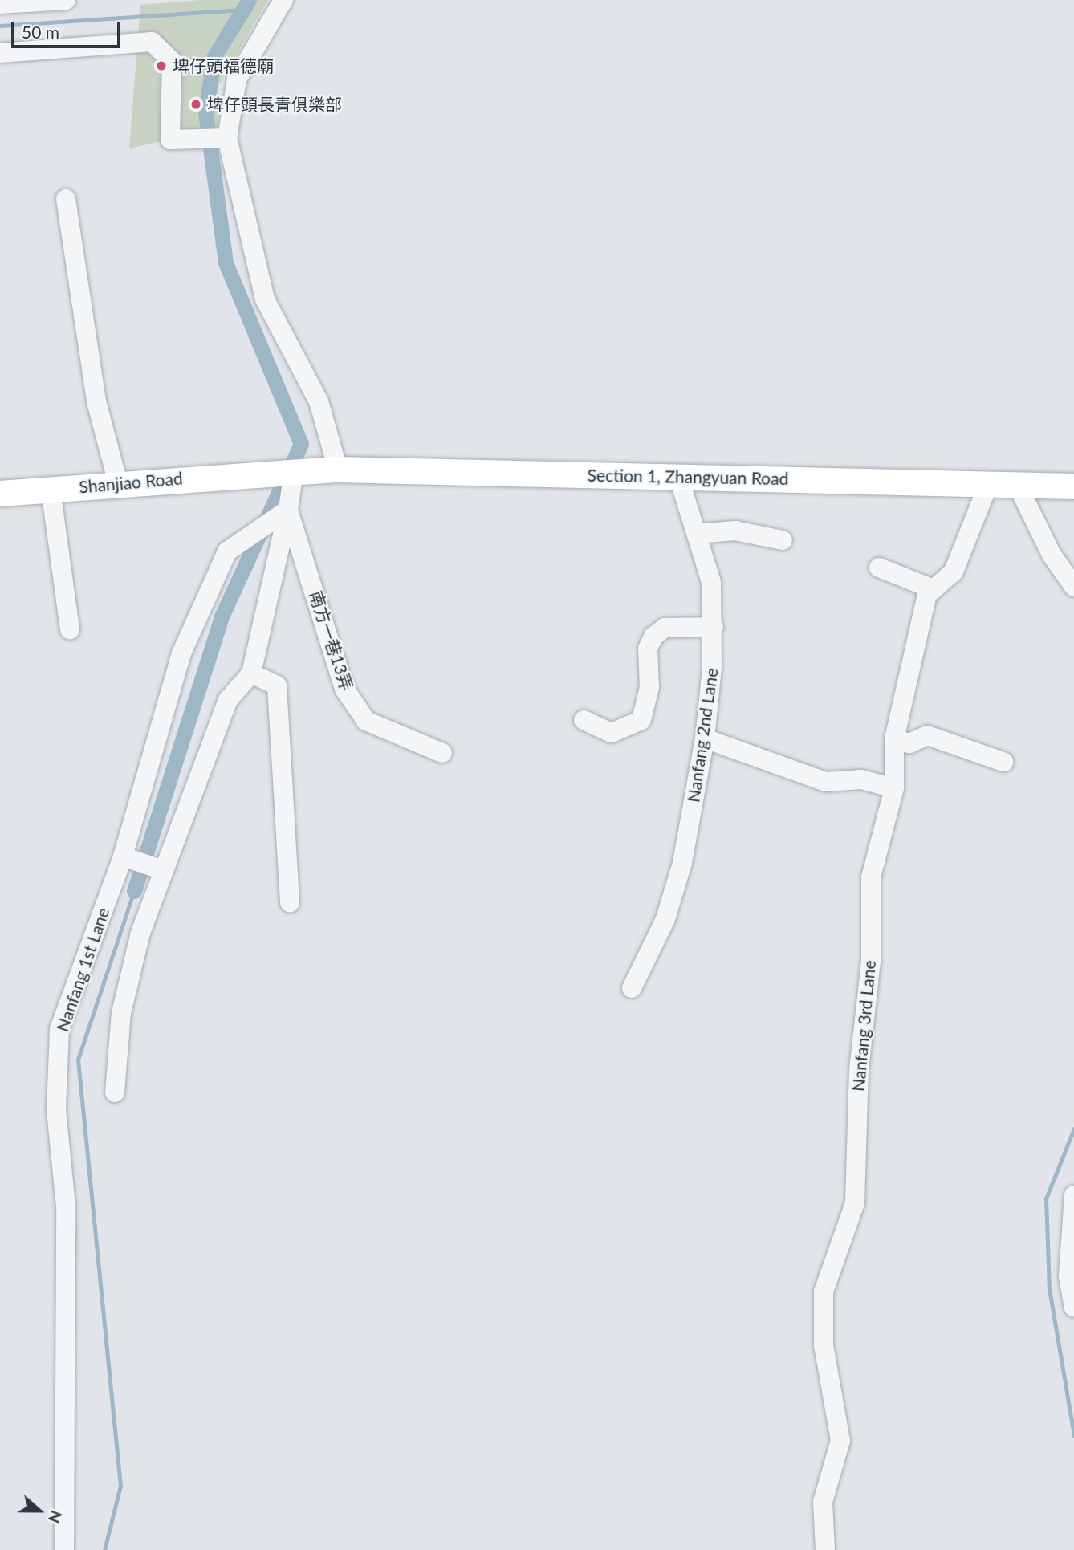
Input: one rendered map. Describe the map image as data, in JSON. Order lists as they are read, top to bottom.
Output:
{
  "streets": {
    "main road": ["Section 1, Zhangyuan Road", "Shanjiao Road"],
    "street": [
      "南方一巷13弄",
      "Nanfang 2nd Lane",
      "Nanfang 1st Lane",
      "Nanfang 3rd Lane"
    ]
  },
  "crossings": [
    ["Section 1, Zhangyuan Road", "Shanjiao Road"],
    ["Section 1, Zhangyuan Road", "Nanfang 2nd Lane"],
    ["Section 1, Zhangyuan Road", "Nanfang 3rd Lane"],
    ["南方一巷13弄", "Nanfang 1st Lane"]
  ],
  "places": ["埤仔頭福德廟", "埤仔頭長青俱樂部"],
  "scale_bar": "50 m",
  "north": "right"
}
